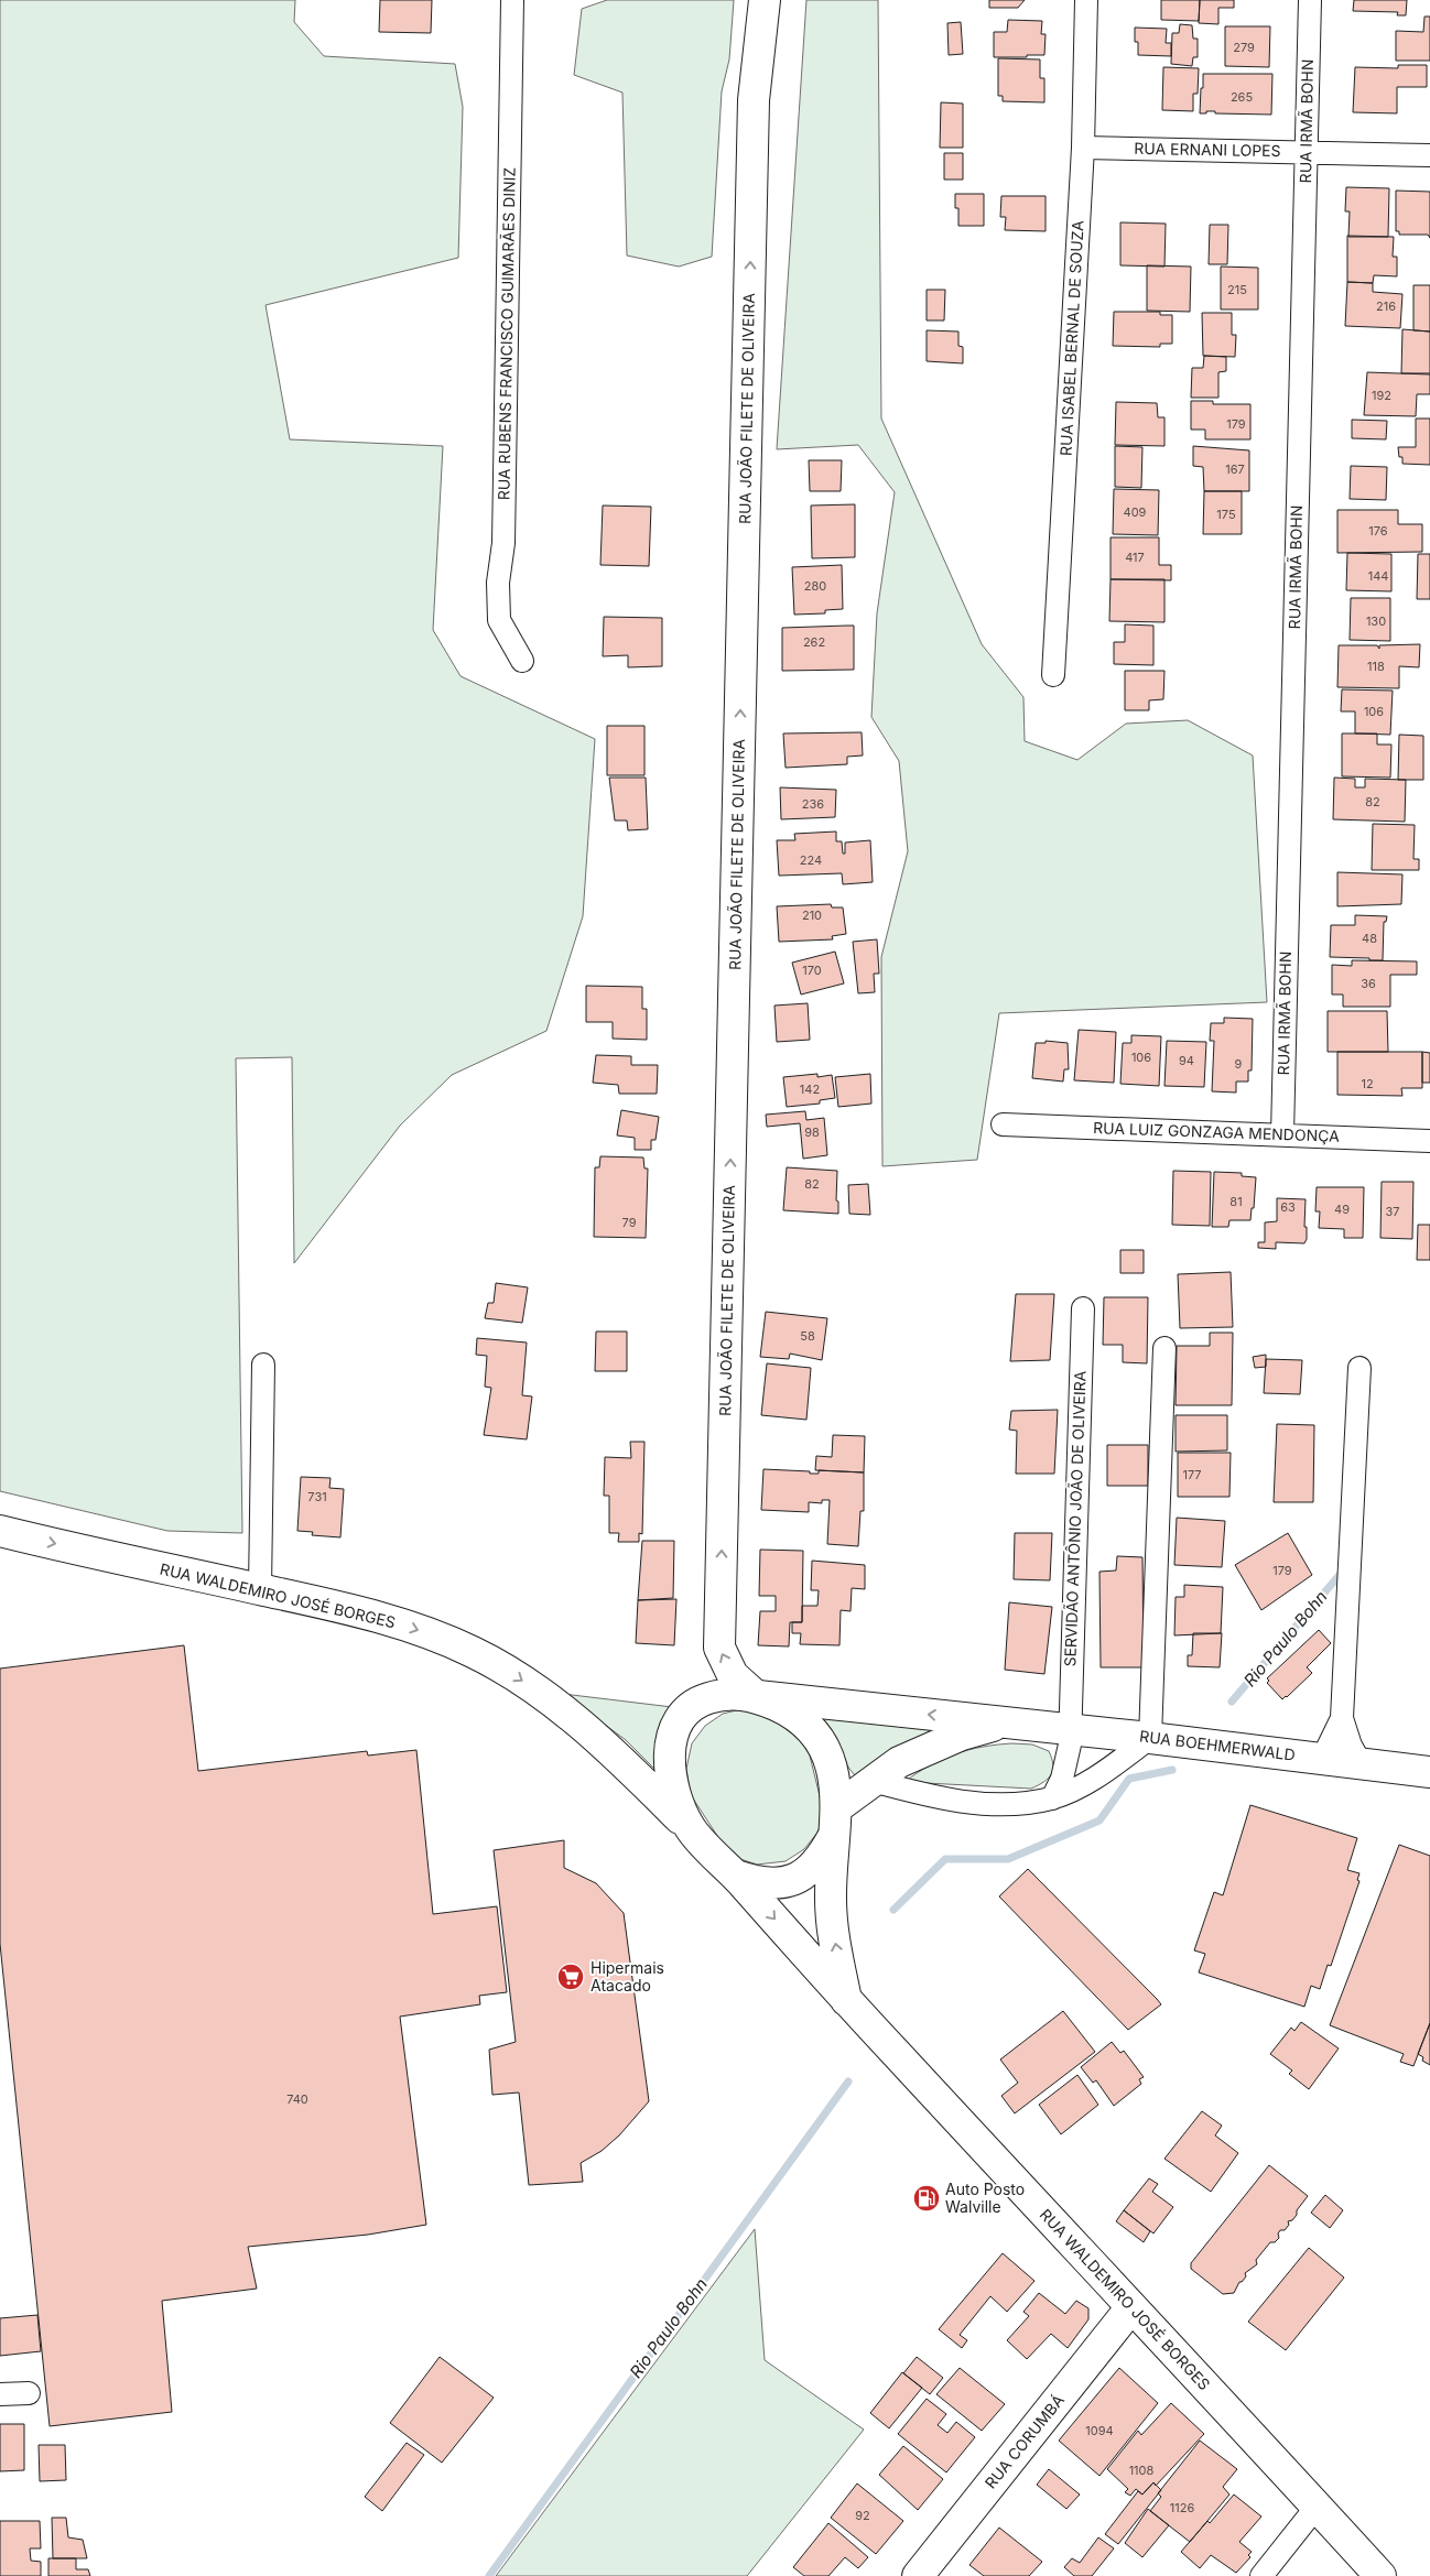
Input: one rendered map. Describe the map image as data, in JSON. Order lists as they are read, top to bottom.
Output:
{
  "streets": {
    "main road": [
      "RUA JOÃO FILETE DE OLIVEIRA",
      "RUA WALDEMIRO JOSÉ BORGES",
      "RUA BOEHMERWALD",
      "RUA CORUMBÁ"
    ],
    "street": [
      "RUA IRMÃ BOHN",
      "RUA ERNANI LOPES",
      "RUA RUBENS FRANCISCO GUIMARÃES DINIZ",
      "RUA ISABEL BERNAL DE SOUZA",
      "RUA LUIZ GONZAGA MENDONÇA",
      "SERVIDÃO ANTÔNIO JOÃO DE OLIVEIRA"
    ]
  },
  "crossings": [
    ["RUA IRMÃ BOHN", "RUA ERNANI LOPES"],
    ["RUA IRMÃ BOHN", "RUA LUIZ GONZAGA MENDONÇA"],
    ["RUA ERNANI LOPES", "RUA ISABEL BERNAL DE SOUZA"],
    ["RUA JOÃO FILETE DE OLIVEIRA", "RUA WALDEMIRO JOSÉ BORGES"],
    ["RUA JOÃO FILETE DE OLIVEIRA", "RUA BOEHMERWALD"],
    ["SERVIDÃO ANTÔNIO JOÃO DE OLIVEIRA", "RUA BOEHMERWALD"],
    ["RUA WALDEMIRO JOSÉ BORGES", "RUA BOEHMERWALD"],
    ["RUA WALDEMIRO JOSÉ BORGES", "RUA CORUMBÁ"]
  ],
  "one_way": ["RUA JOÃO FILETE DE OLIVEIRA", "RUA WALDEMIRO JOSÉ BORGES"],
  "water": ["Rio Paulo Bohn"],
  "places": {
    "supermarket": ["Hipermais Atacado"],
    "fuel station": ["Auto Posto Walville"]
  },
  "house_numbers": [
    "279",
    "265",
    "215",
    "216",
    "192",
    "179",
    "167",
    "409",
    "175",
    "176",
    "417",
    "144",
    "280",
    "130",
    "262",
    "118",
    "106",
    "82",
    "236",
    "224",
    "210",
    "48",
    "170",
    "36",
    "106",
    "94",
    "9",
    "12",
    "142",
    "98",
    "82",
    "81",
    "63",
    "49",
    "37",
    "79",
    "58",
    "177",
    "731",
    "179",
    "740",
    "1094",
    "1108",
    "1126",
    "92"
  ]
}
